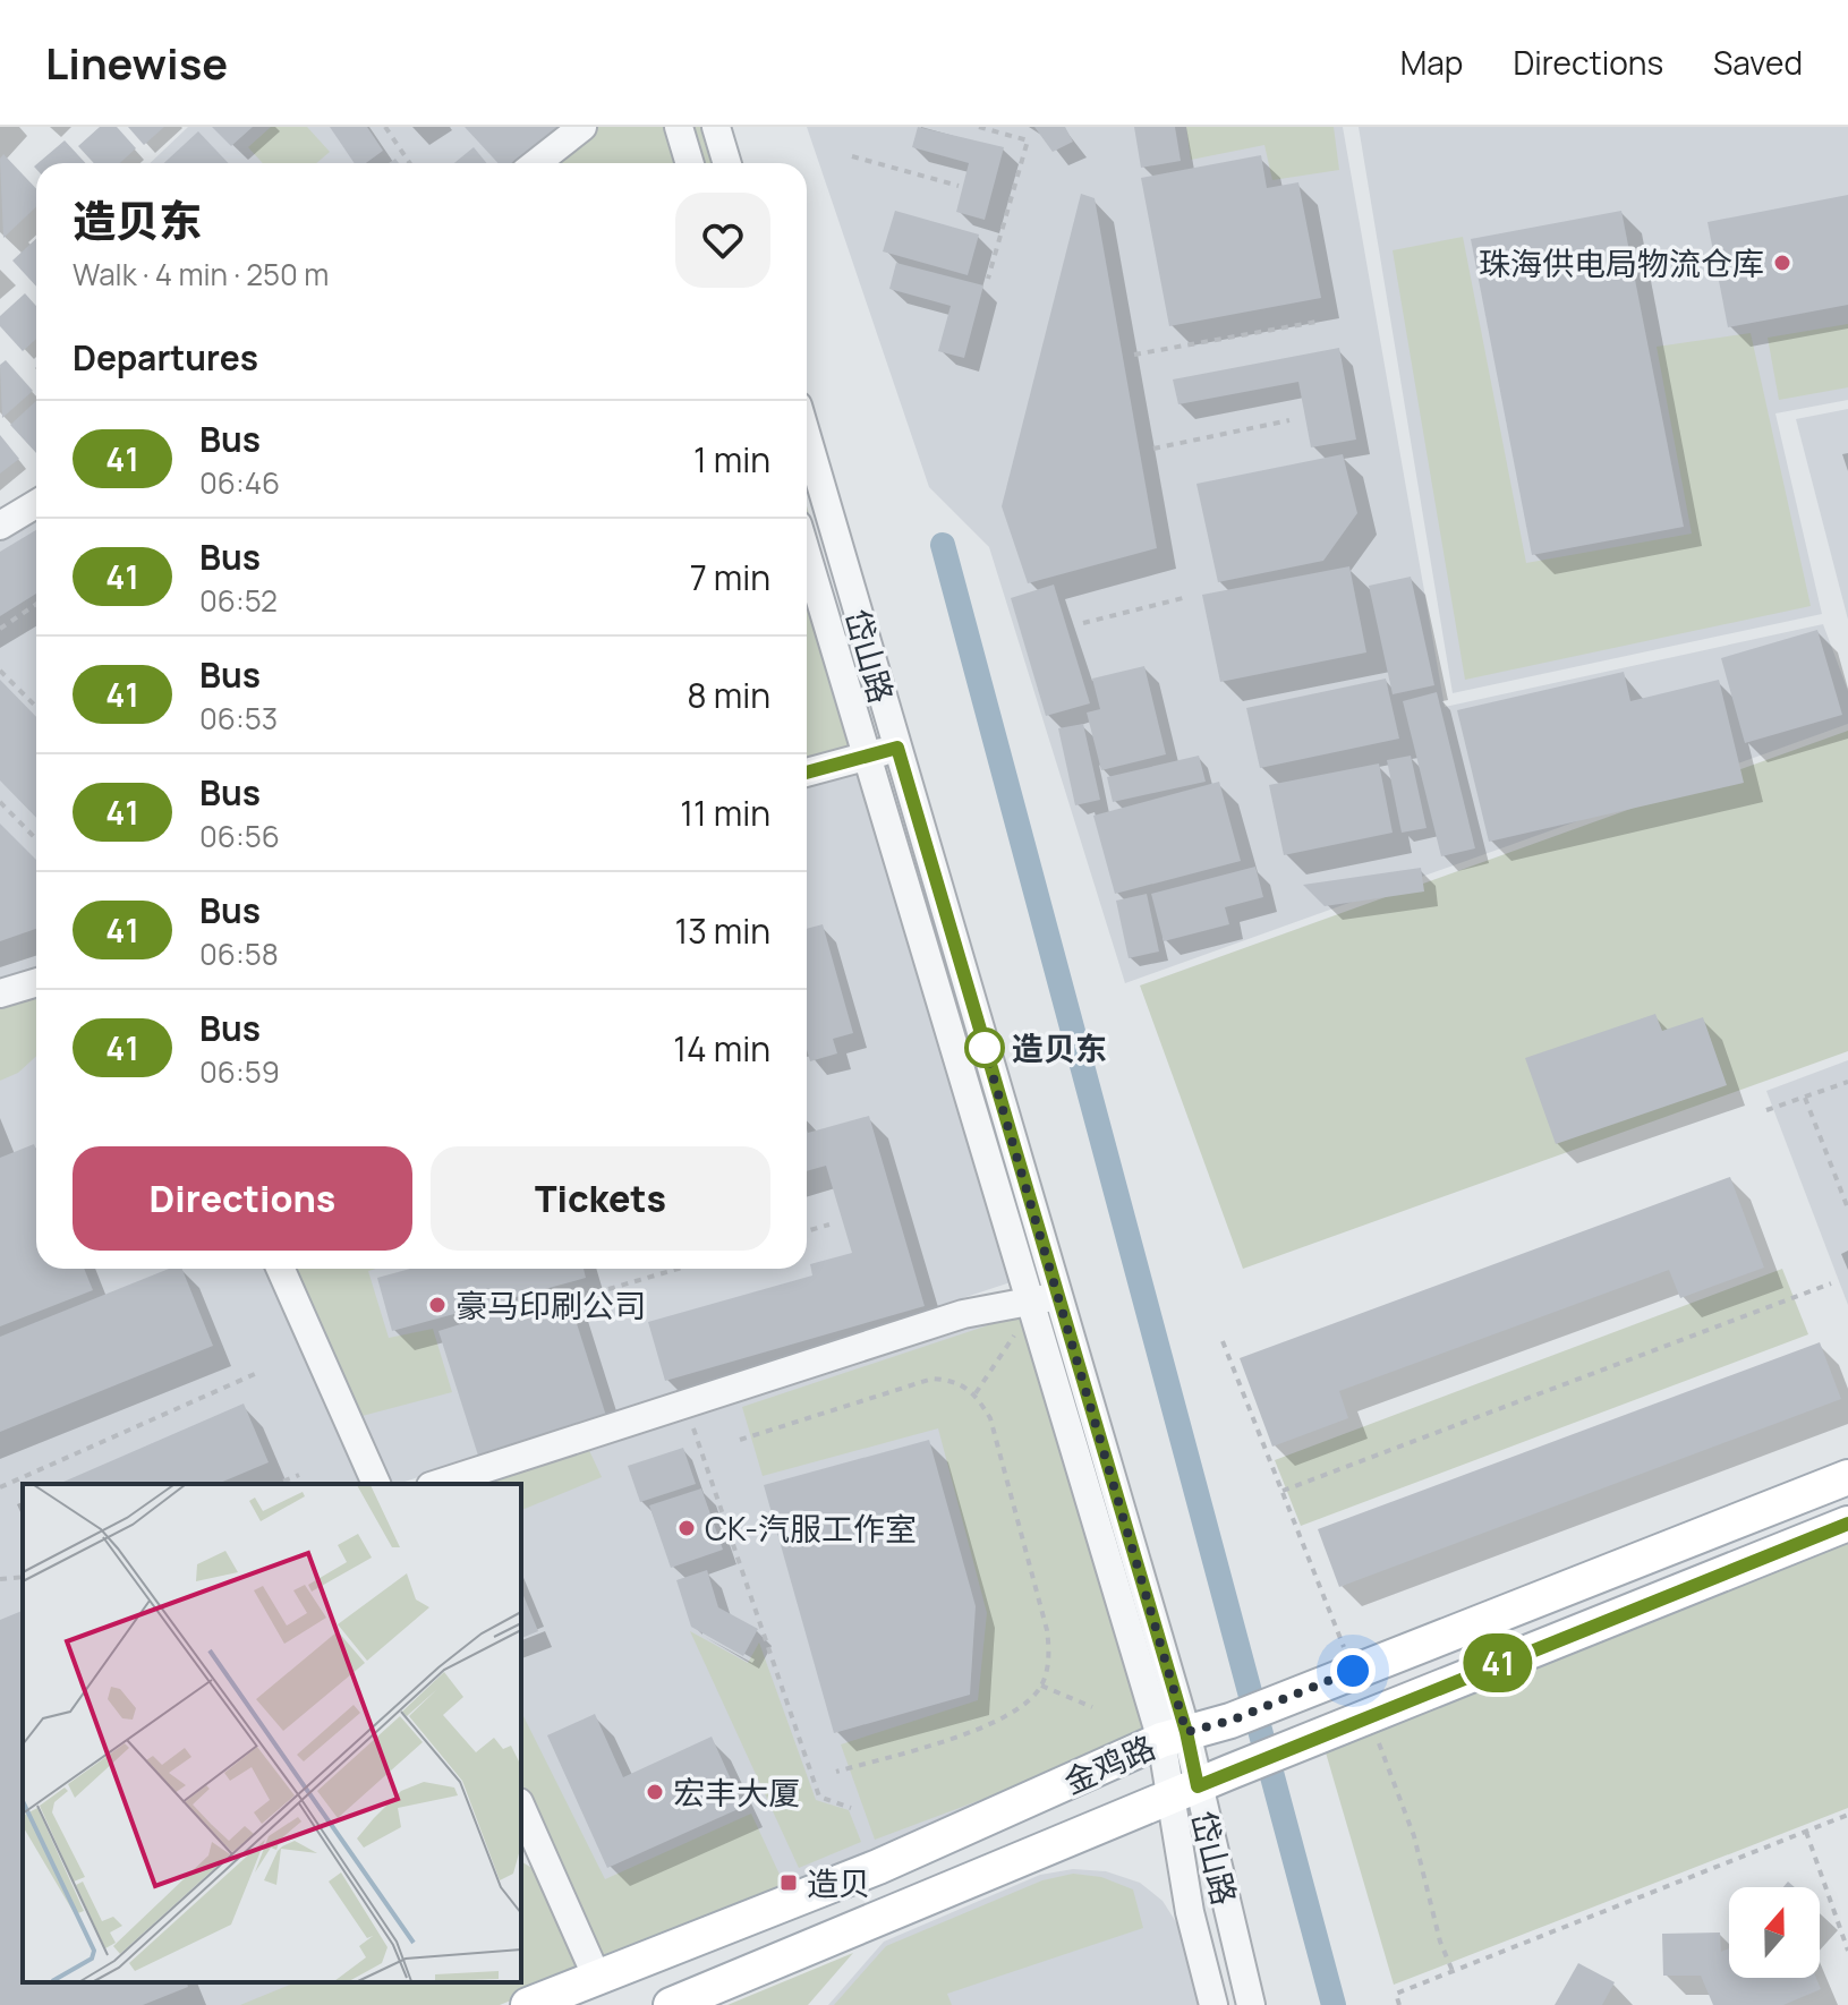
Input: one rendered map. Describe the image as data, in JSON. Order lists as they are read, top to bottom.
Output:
{
  "streets": {
    "main road": ["金鸡路"],
    "street": ["岱山路"]
  },
  "crossings": [
    ["岱山路", "金鸡路"]
  ],
  "places": {
    "other": [
      "珠海供电局物流仓库",
      "造贝东",
      "豪马印刷公司",
      "CK-汽服工作室",
      "宏丰大厦"
    ],
    "transit": ["造贝"]
  },
  "lines": ["bus line 41"],
  "north": "top",
  "page": {
    "header": "Linewise",
    "nav": ["Map", "Directions", "Saved"],
    "on_map": "41",
    "heading": [
      ["造贝东", "Walk · 4 min · 250 m"],
      "Departures"
    ],
    "list": [
      {
        "mark": "41",
        "name": "Bus",
        "note": "06:46",
        "value": "1 min"
      },
      {
        "mark": "41",
        "name": "Bus",
        "note": "06:52",
        "value": "7 min"
      },
      {
        "mark": "41",
        "name": "Bus",
        "note": "06:53",
        "value": "8 min"
      },
      {
        "mark": "41",
        "name": "Bus",
        "note": "06:56",
        "value": "11 min"
      },
      {
        "mark": "41",
        "name": "Bus",
        "note": "06:58",
        "value": "13 min"
      },
      {
        "mark": "41",
        "name": "Bus",
        "note": "06:59",
        "value": "14 min"
      }
    ],
    "buttons": ["Directions", "Tickets"]
  }
}
